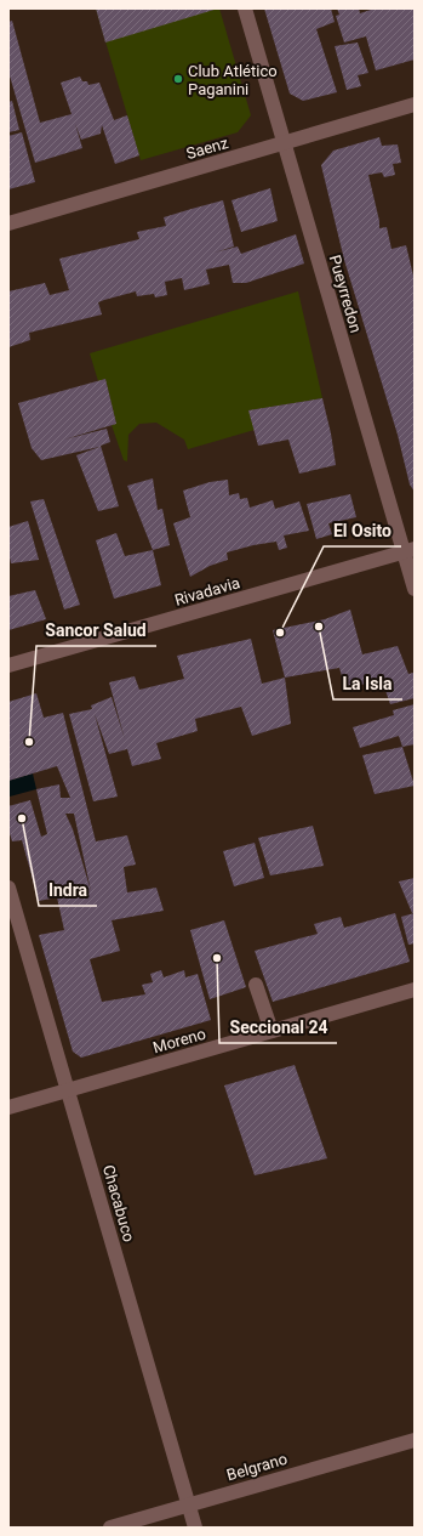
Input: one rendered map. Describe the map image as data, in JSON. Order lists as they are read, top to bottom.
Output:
{
  "streets": {
    "street": [
      "Saenz",
      "Pueyrredon",
      "Rivadavia",
      "Moreno",
      "Chacabuco",
      "Belgrano"
    ]
  },
  "crossings": [
    ["Saenz", "Pueyrredon"],
    ["Pueyrredon", "Rivadavia"],
    ["Moreno", "Chacabuco"],
    ["Chacabuco", "Belgrano"]
  ],
  "places": [
    "Club Atlético Paganini",
    "La Isla",
    "El Osito",
    "Sancor Salud",
    "Indra",
    "Seccional 24"
  ]
}
